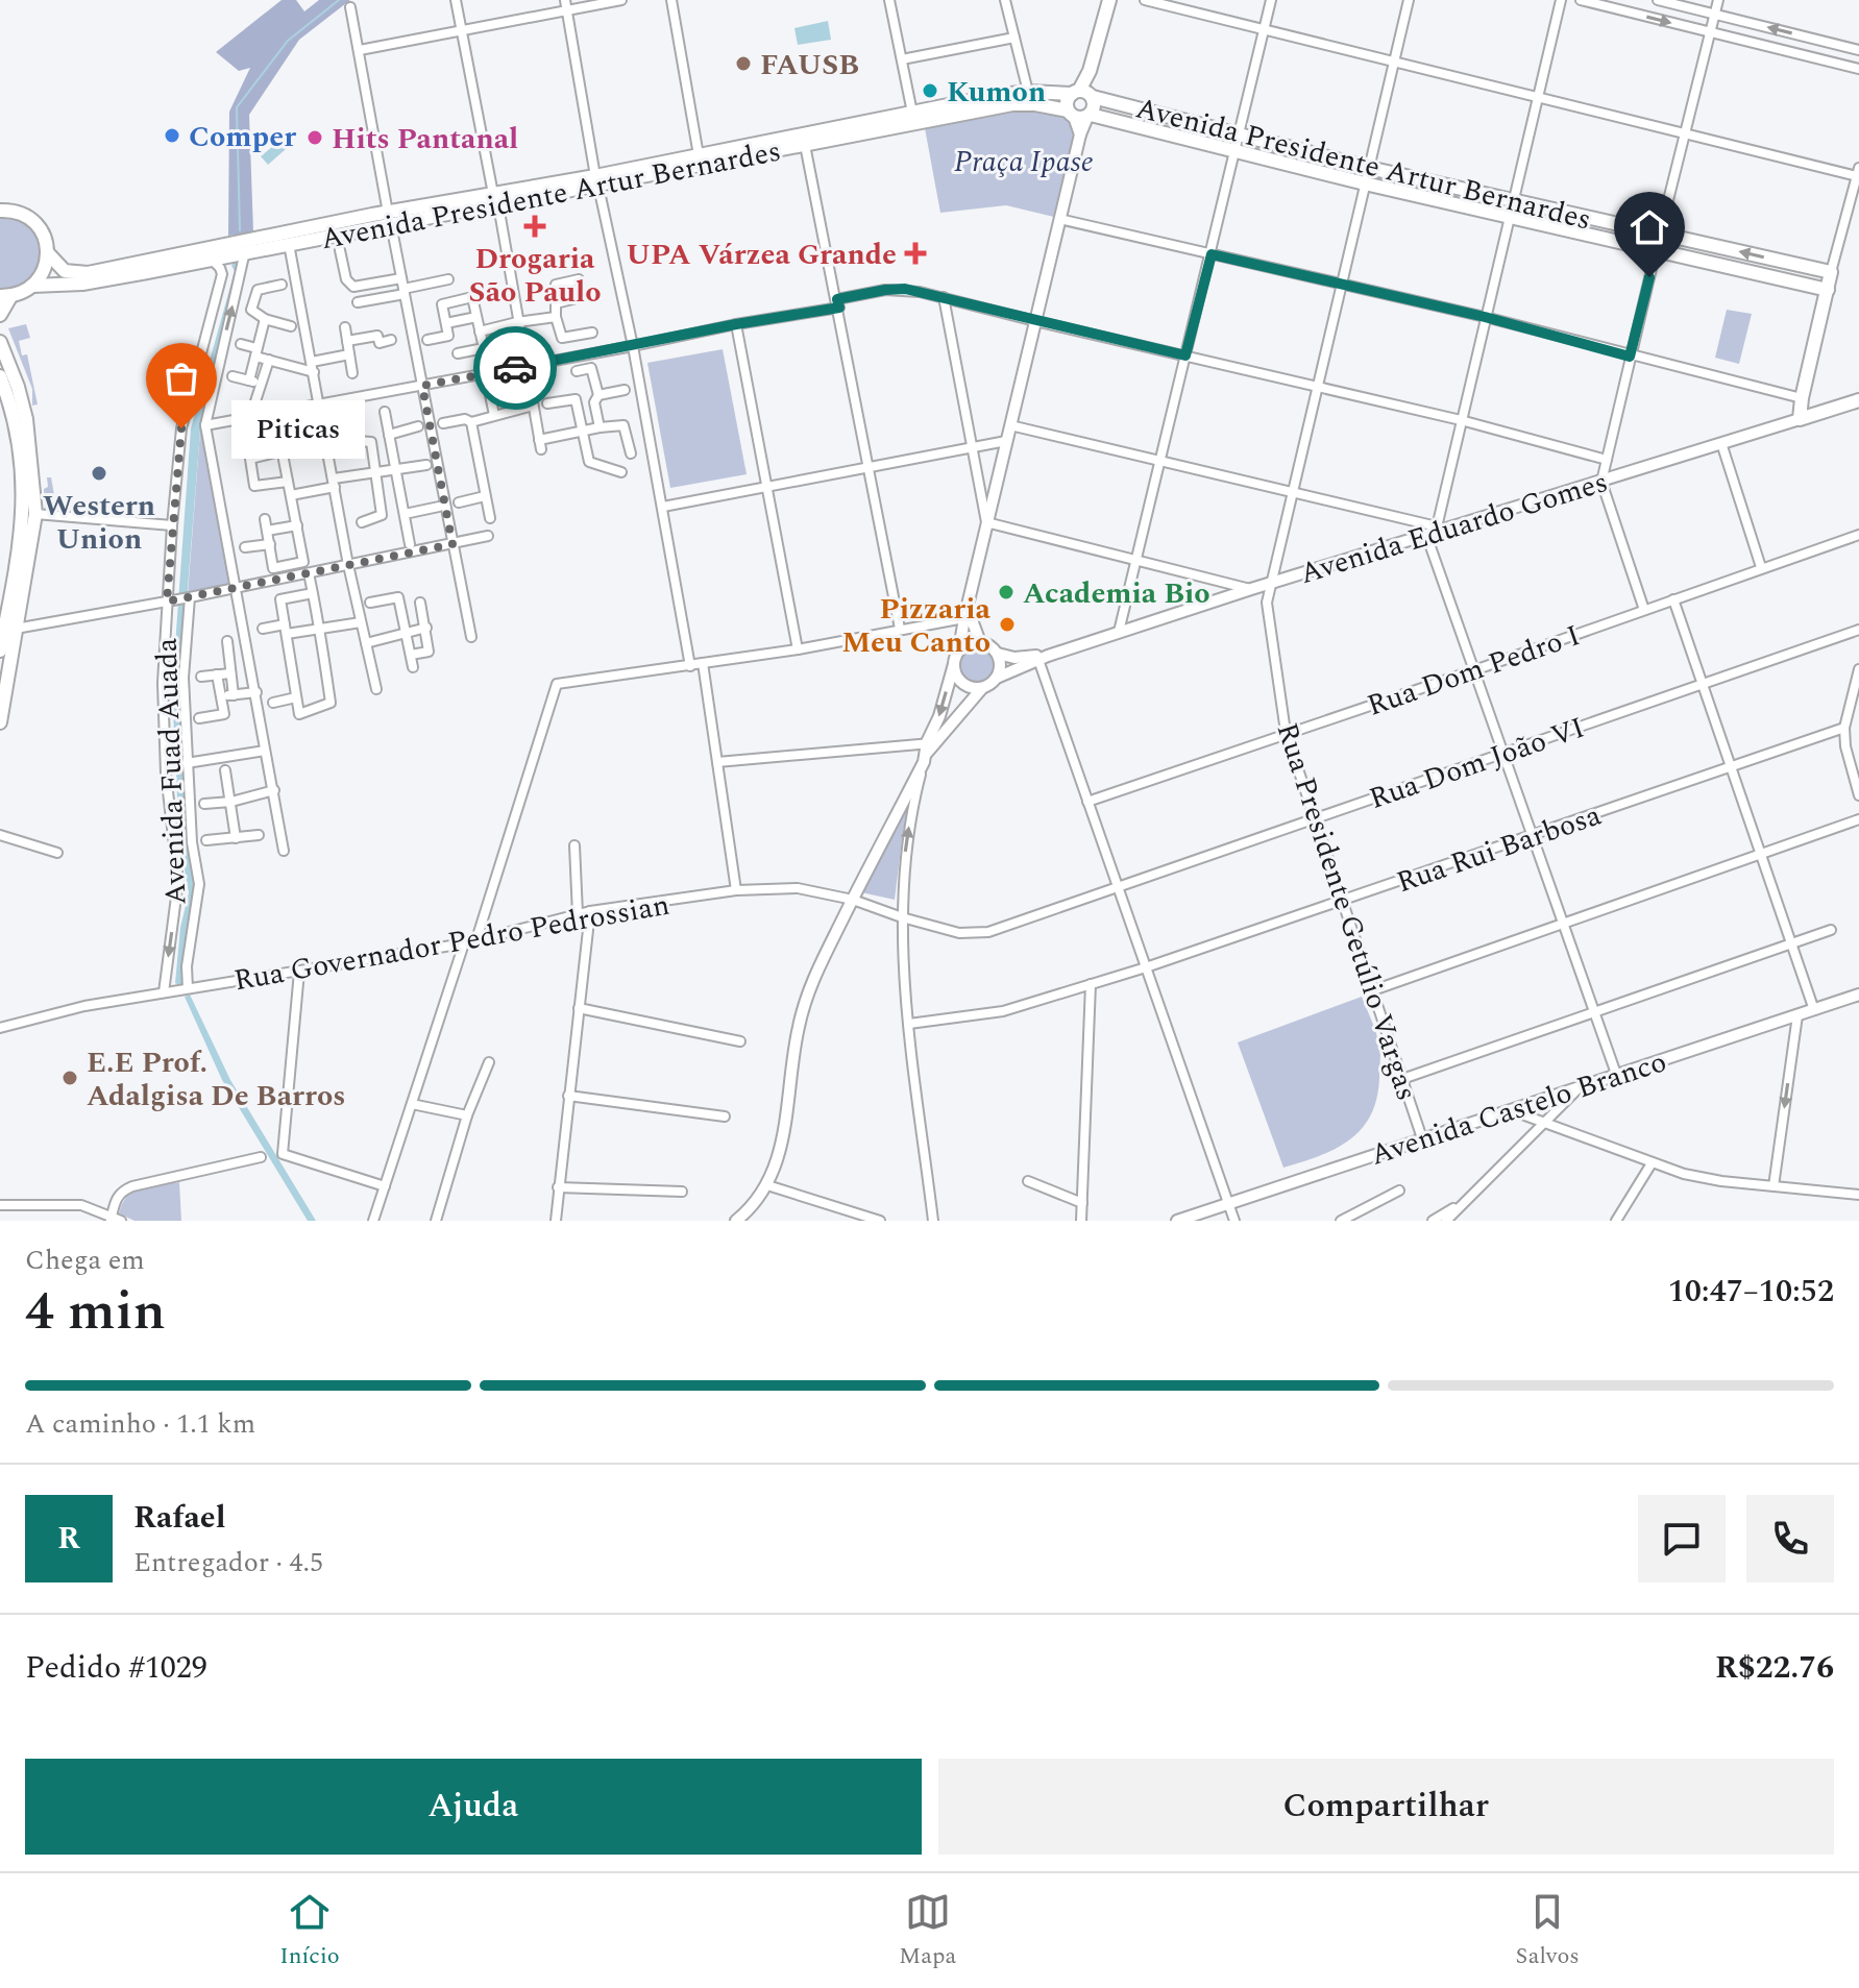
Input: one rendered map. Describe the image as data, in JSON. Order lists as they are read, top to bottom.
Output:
{
  "streets": {
    "main road": ["Avenida Presidente Artur Bernardes", "Avenida Eduardo Gomes"],
    "street": [
      "Rua Dom Pedro I",
      "Rua Dom João VI",
      "Avenida Fuad Auada",
      "Rua Rui Barbosa",
      "Rua Presidente Getúlio Vargas",
      "Rua Governador Pedro Pedrossian",
      "Avenida Castelo Branco"
    ]
  },
  "crossings": [
    ["Avenida Presidente Artur Bernardes", "Avenida Fuad Auada"],
    ["Avenida Presidente Artur Bernardes", "Rua Presidente Getúlio Vargas"],
    ["Avenida Eduardo Gomes", "Rua Presidente Getúlio Vargas"],
    ["Rua Dom Pedro I", "Rua Presidente Getúlio Vargas"],
    ["Rua Dom João VI", "Rua Presidente Getúlio Vargas"],
    ["Rua Dom João VI", "Rua Governador Pedro Pedrossian"],
    ["Avenida Fuad Auada", "Rua Governador Pedro Pedrossian"],
    ["Rua Rui Barbosa", "Rua Presidente Getúlio Vargas"],
    ["Rua Presidente Getúlio Vargas", "Avenida Castelo Branco"]
  ],
  "parks": ["Praça Ipase"],
  "places": {
    "other": [
      "FAUSB",
      "Kumon",
      "Comper",
      "Hits Pantanal",
      "Piticas",
      "Western Union",
      "Academia Bio",
      "Pizzaria Meu Canto",
      "E.E Prof. Adalgisa De Barros"
    ],
    "health": ["Drogaria São Paulo", "UPA Várzea Grande"]
  },
  "page": {
    "bubble": "Piticas",
    "heading": ["4 min", "Chega em", "10:47–10:52"],
    "panel": [
      "Rafael",
      "Entregador · 4.5",
      "Pedido #1029",
      "R$22.76"
    ],
    "bar": "A caminho · 1.1 km",
    "round": "R",
    "buttons": ["Ajuda", "Compartilhar"],
    "tabs": ["Início", "Mapa", "Salvos"]
  }
}
